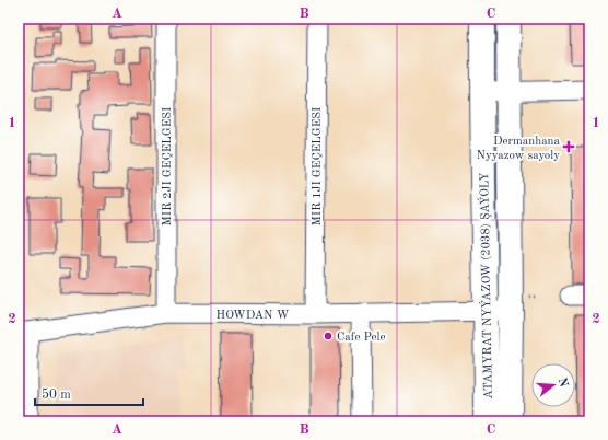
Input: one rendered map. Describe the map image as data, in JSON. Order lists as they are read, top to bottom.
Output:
{
  "streets": {
    "main road": ["ATAMYRAT NYÝAZOW (2038) ŞAÝOLY"],
    "street": ["MIR 2JI GEÇELGESI", "MIR 1JI GEÇELGESI", "HOWDAN W"]
  },
  "crossings": [
    ["MIR 2JI GEÇELGESI", "HOWDAN W"],
    ["MIR 1JI GEÇELGESI", "HOWDAN W"],
    ["ATAMYRAT NYÝAZOW (2038) ŞAÝOLY", "HOWDAN W"]
  ],
  "places": {
    "health": ["Dermanhana Nyyazow sayoly"],
    "other": ["Cafe Pele"]
  },
  "scale_bar": "50 m",
  "north": "right",
  "grid": {
    "columns": ["A", "B", "C"],
    "rows": ["1", "2"]
  }
}
